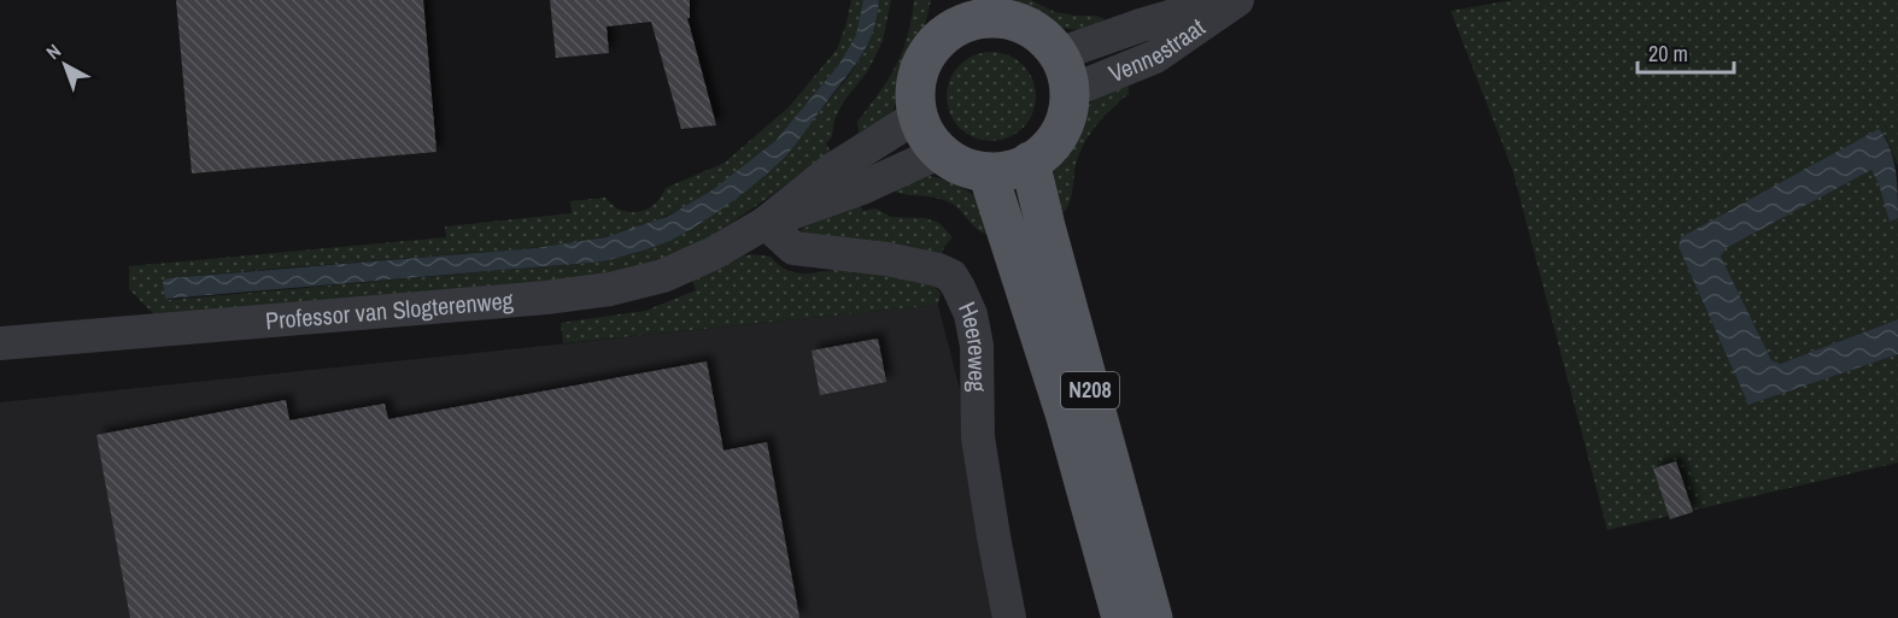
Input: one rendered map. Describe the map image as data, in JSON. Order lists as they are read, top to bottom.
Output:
{
  "streets": {
    "main road": ["N208"],
    "street": ["Vennestraat", "Professor van Slogterenweg", "Heereweg"]
  },
  "crossings": [
    ["Vennestraat", "Professor van Slogterenweg"],
    ["Vennestraat", "N208"],
    ["Professor van Slogterenweg", "Heereweg"],
    ["Professor van Slogterenweg", "N208"]
  ],
  "scale_bar": "20 m",
  "north": "top left"
}
